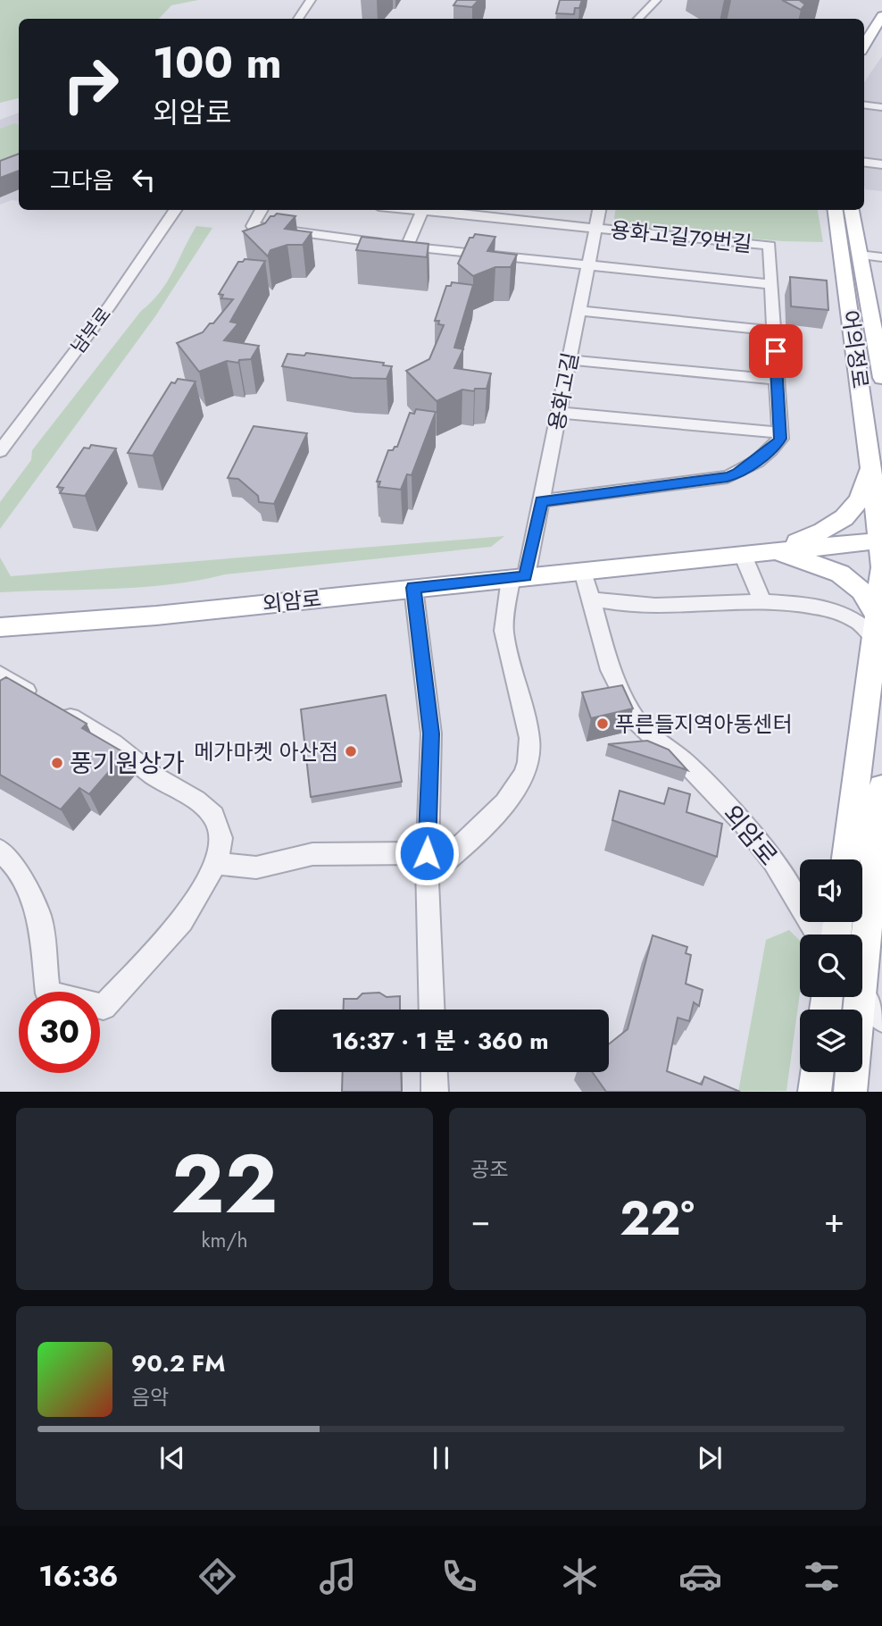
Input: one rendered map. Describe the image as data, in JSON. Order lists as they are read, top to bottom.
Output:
{
  "streets": {
    "main road": ["어의정로", "외암로"],
    "street": ["용화고길79번길", "남부로", "용화고길"]
  },
  "crossings": [
    ["용화고길79번길", "용화고길"],
    ["어의정로", "외암로"],
    ["용화고길", "외암로"]
  ],
  "places": ["푸른들지역아동센터", "메가마켓 아산점", "풍기원상가"],
  "page": {
    "turn": ["100 m", "외암로"],
    "then": "그다음",
    "limit": "30",
    "trip": "16:37 · 1 분 · 360 m",
    "tile": [
      ["22", "km/h"],
      "공조"
    ],
    "heat": ["−", "22°", "+"],
    "song": ["90.2 FM", "음악"],
    "tabs": "16:36"
  }
}
